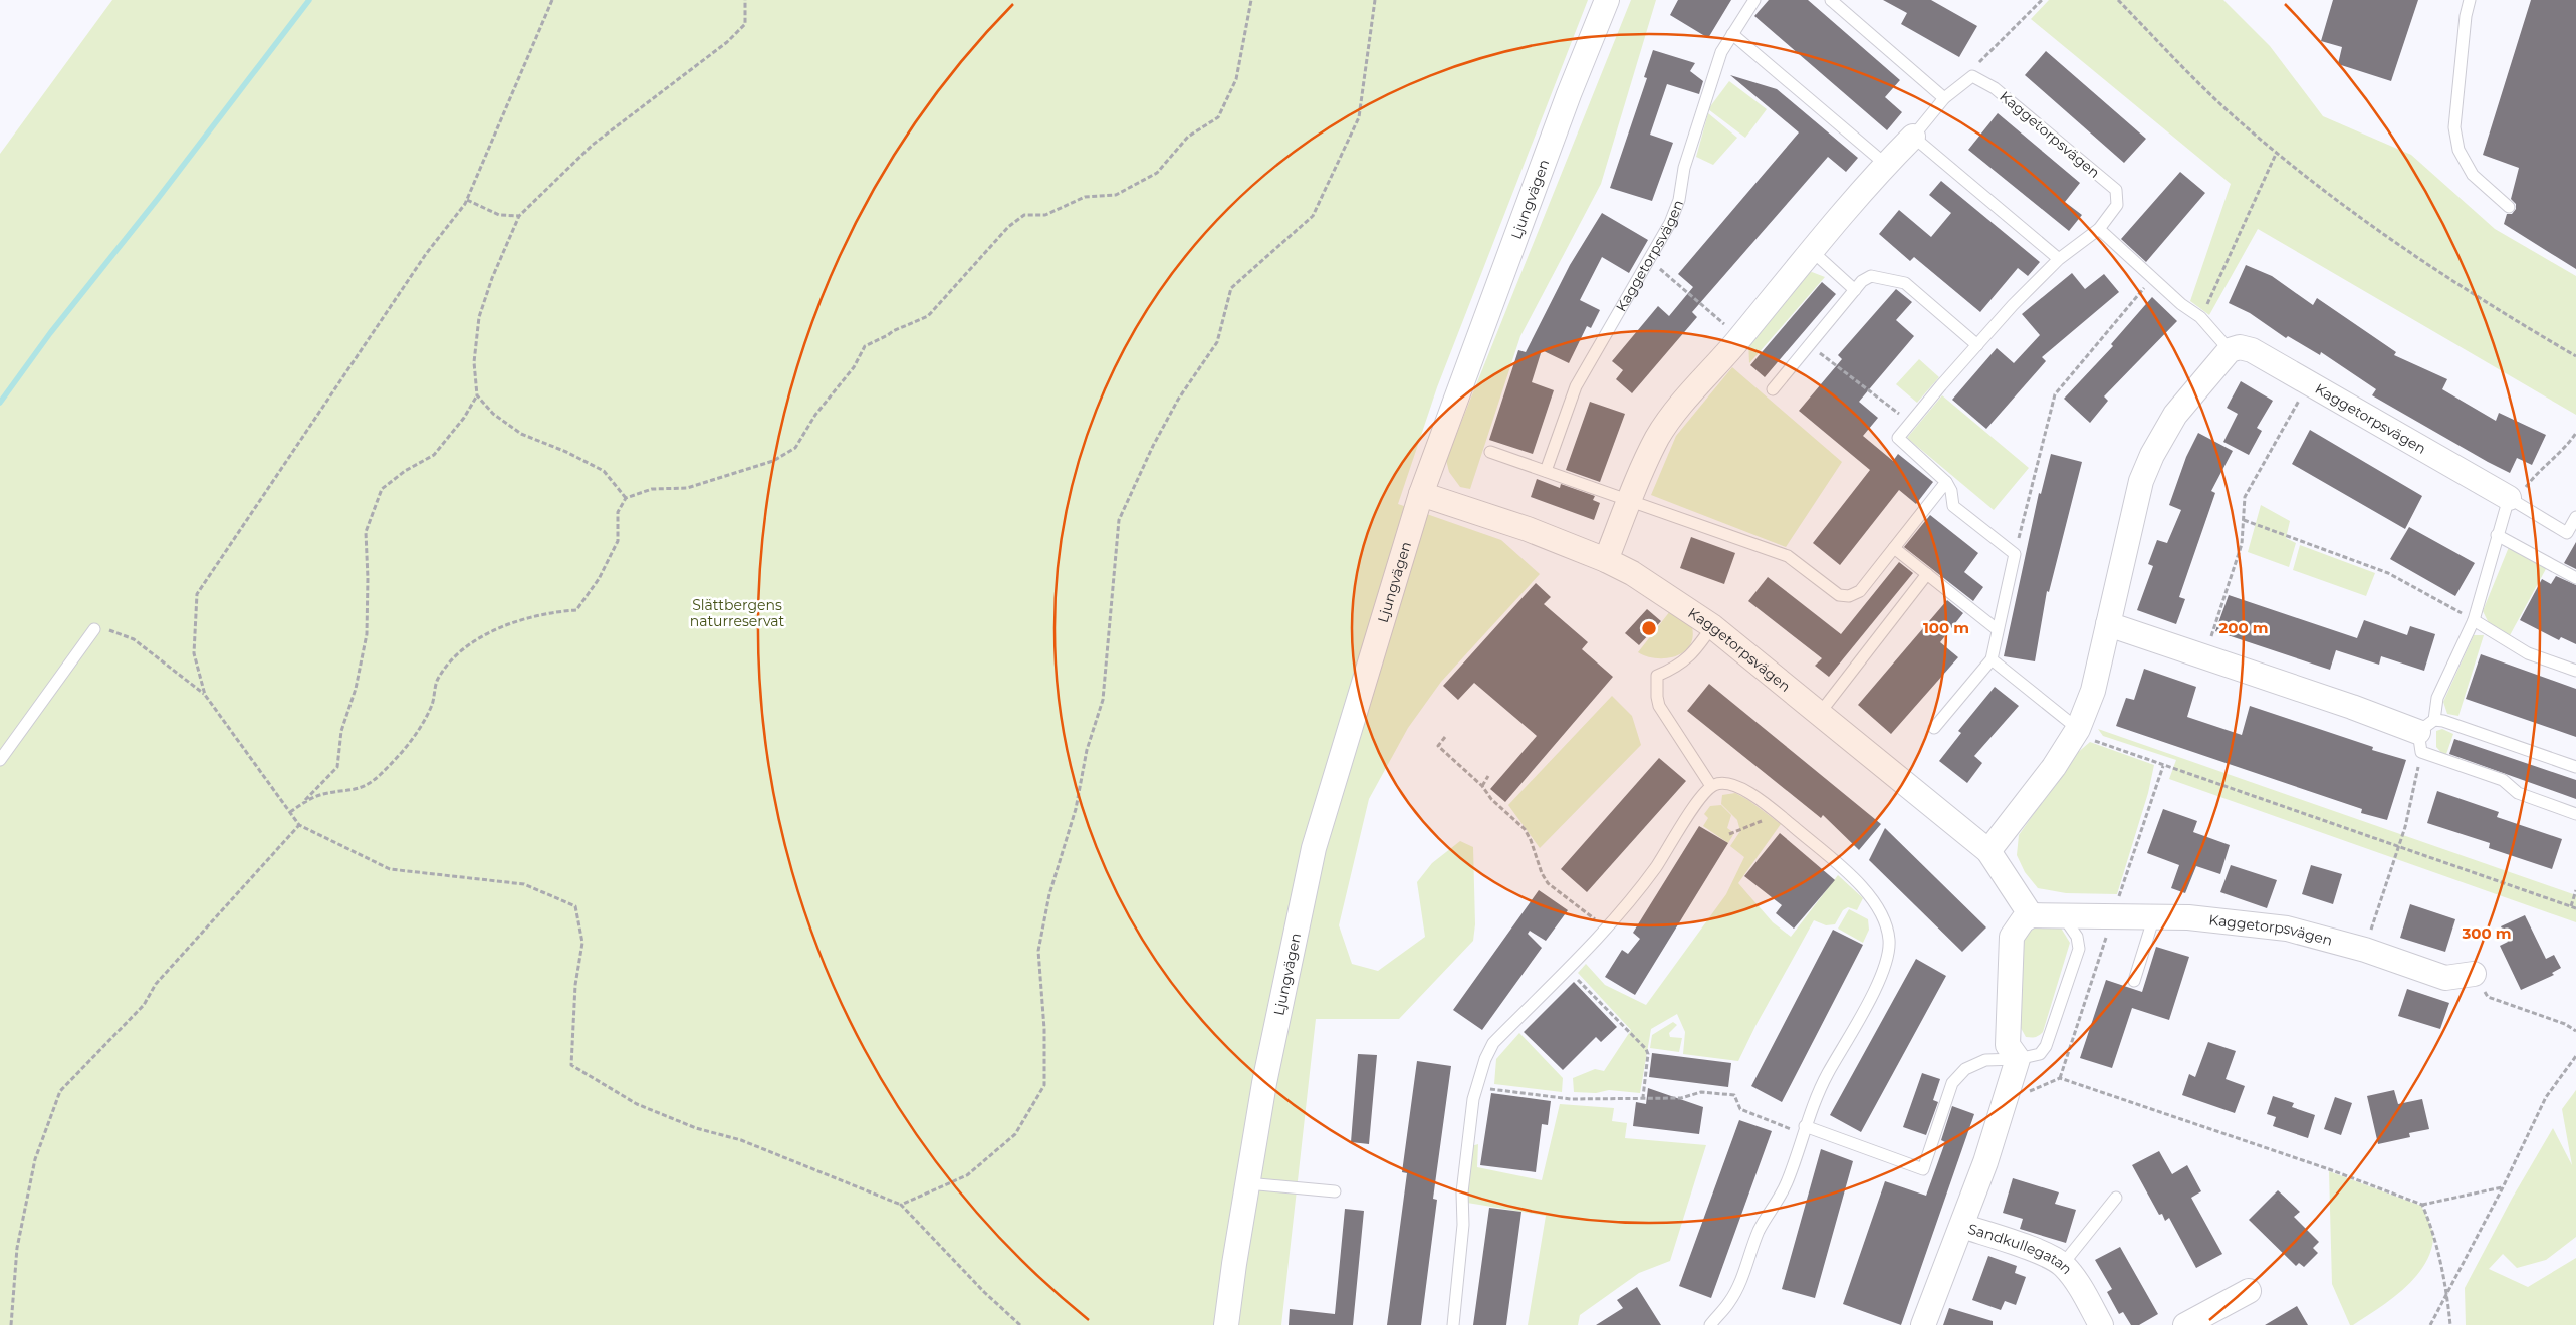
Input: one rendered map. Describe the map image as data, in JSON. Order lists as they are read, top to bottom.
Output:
{
  "streets": {
    "street": ["Kaggetorpsvägen", "Ljungvägen", "Sandkullegatan"]
  },
  "crossings": [
    ["Kaggetorpsvägen", "Ljungvägen"]
  ],
  "parks": ["Slättbergens naturreservat"],
  "rings": ["100 m", "200 m", "300 m"]
}
